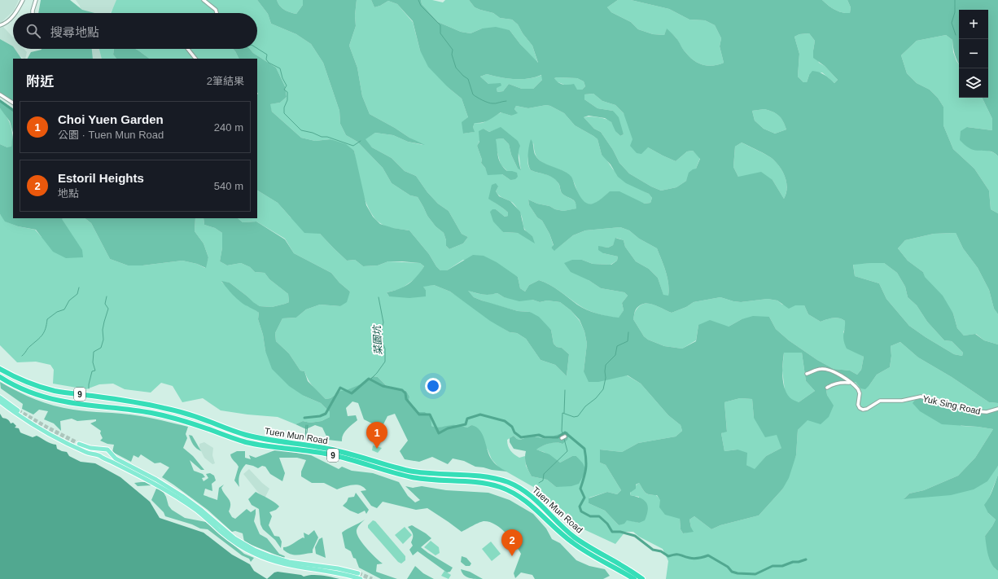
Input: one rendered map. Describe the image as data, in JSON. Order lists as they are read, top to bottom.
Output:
{
  "streets": {
    "highway": ["9", "Tuen Mun Road"],
    "street": ["Yuk Sing Road"]
  },
  "water": ["菜園坑"],
  "page": {
    "map_buttons": ["+", "−"],
    "search": "搜尋地點",
    "heading": ["附近", "2筆結果"],
    "list": [
      {
        "mark": "1",
        "name": "Choi Yuen Garden",
        "note": "公園 · Tuen Mun Road",
        "value": "240 m"
      },
      {
        "mark": "2",
        "name": "Estoril Heights",
        "note": "地點",
        "value": "540 m"
      }
    ],
    "pins": ["1", "2"]
  }
}
